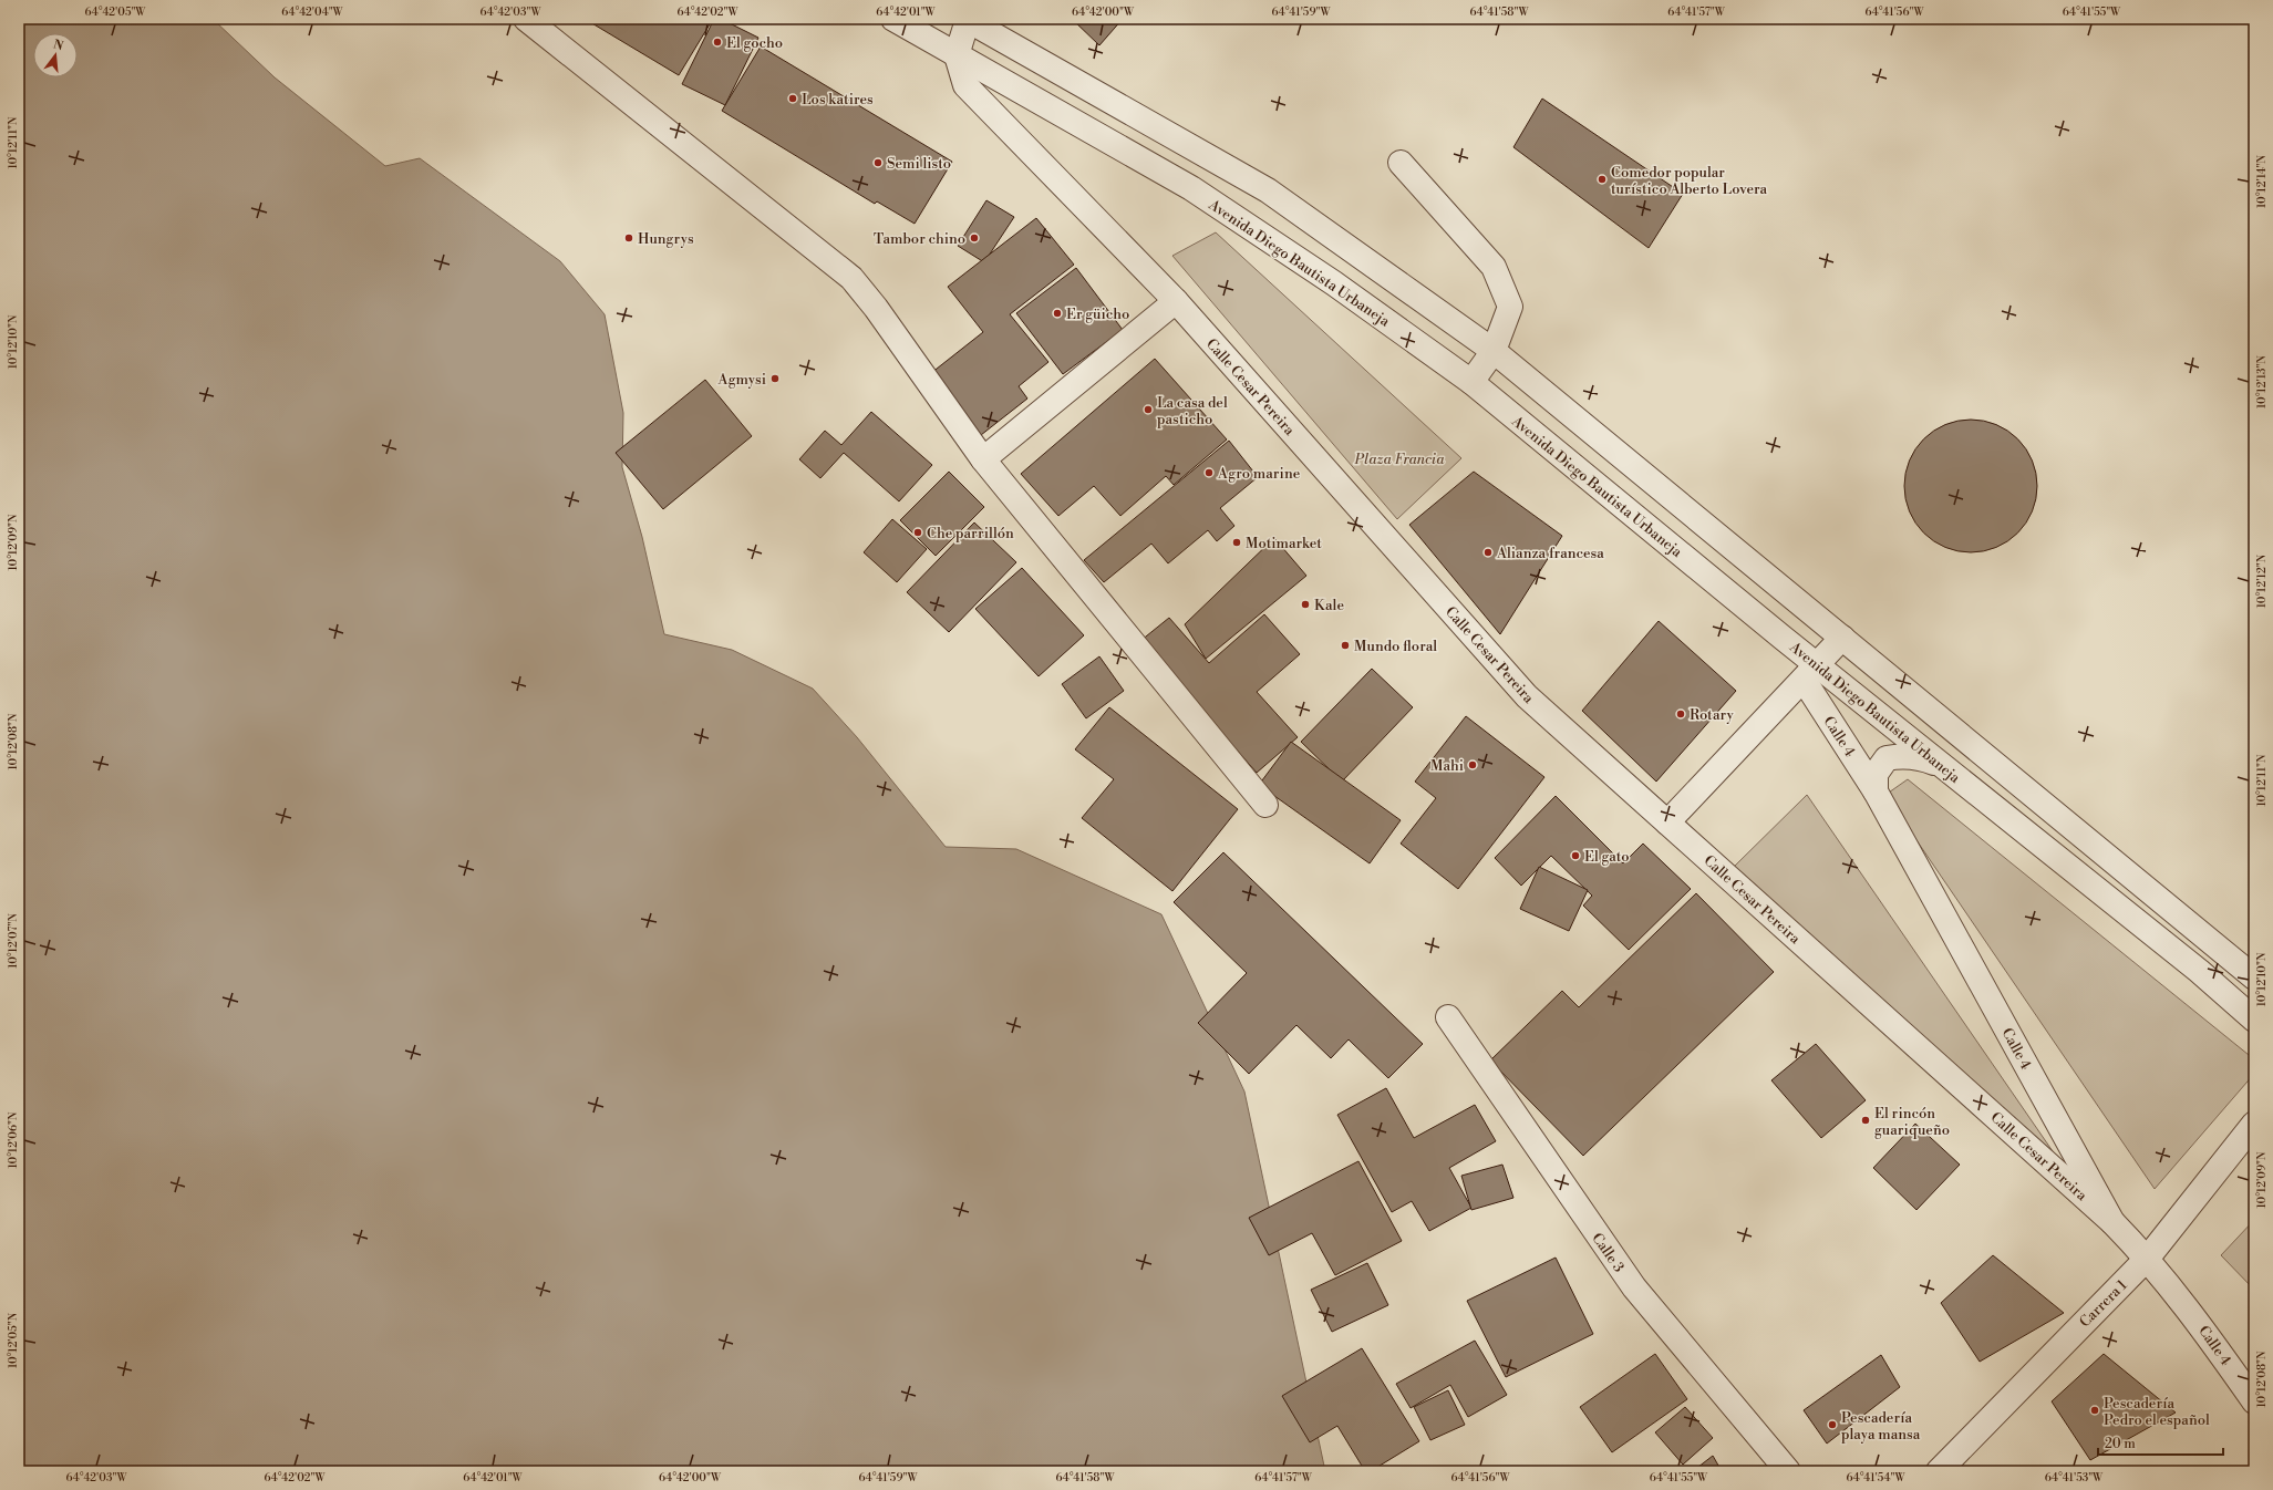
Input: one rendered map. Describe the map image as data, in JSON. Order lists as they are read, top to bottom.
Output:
{
  "streets": {
    "street": [
      "Avenida Diego Bautista Urbaneja",
      "Calle Cesar Pereira",
      "Calle 4",
      "Calle 3",
      "Carrera 1"
    ]
  },
  "crossings": [
    ["Avenida Diego Bautista Urbaneja", "Calle Cesar Pereira"],
    ["Avenida Diego Bautista Urbaneja", "Calle 4"],
    ["Calle Cesar Pereira", "Calle 4"],
    ["Calle 4", "Carrera 1"]
  ],
  "parks": ["Plaza Francia"],
  "places": [
    "El gocho",
    "Los katires",
    "Semi listo",
    "Comedor popular turístico Alberto Lovera",
    "Hungrys",
    "Tambor chino",
    "Er güicho",
    "Agmysi",
    "La casa del pasticho",
    "Agro marine",
    "Che parrillón",
    "Motimarket",
    "Alianza francesa",
    "Kale",
    "Mundo floral",
    "Rotary",
    "Mahi",
    "El gato",
    "El rincón guariqueño",
    "Pescadería Pedro el español",
    "Pescadería playa mansa"
  ],
  "scale_bar": "20 m",
  "north": "top",
  "coordinates": [
    "64°42'05\"W",
    "64°42'04\"W",
    "64°42'03\"W",
    "64°42'02\"W",
    "64°42'01\"W",
    "64°42'00\"W",
    "64°41'59\"W",
    "64°41'58\"W",
    "64°41'57\"W",
    "64°41'56\"W",
    "64°41'55\"W",
    "10°12'11\"N",
    "10°12'14\"N",
    "10°12'10\"N",
    "10°12'13\"N",
    "10°12'09\"N",
    "10°12'12\"N",
    "10°12'08\"N",
    "10°12'07\"N",
    "10°12'06\"N",
    "10°12'05\"N",
    "64°41'54\"W",
    "64°41'53\"W"
  ]
}
